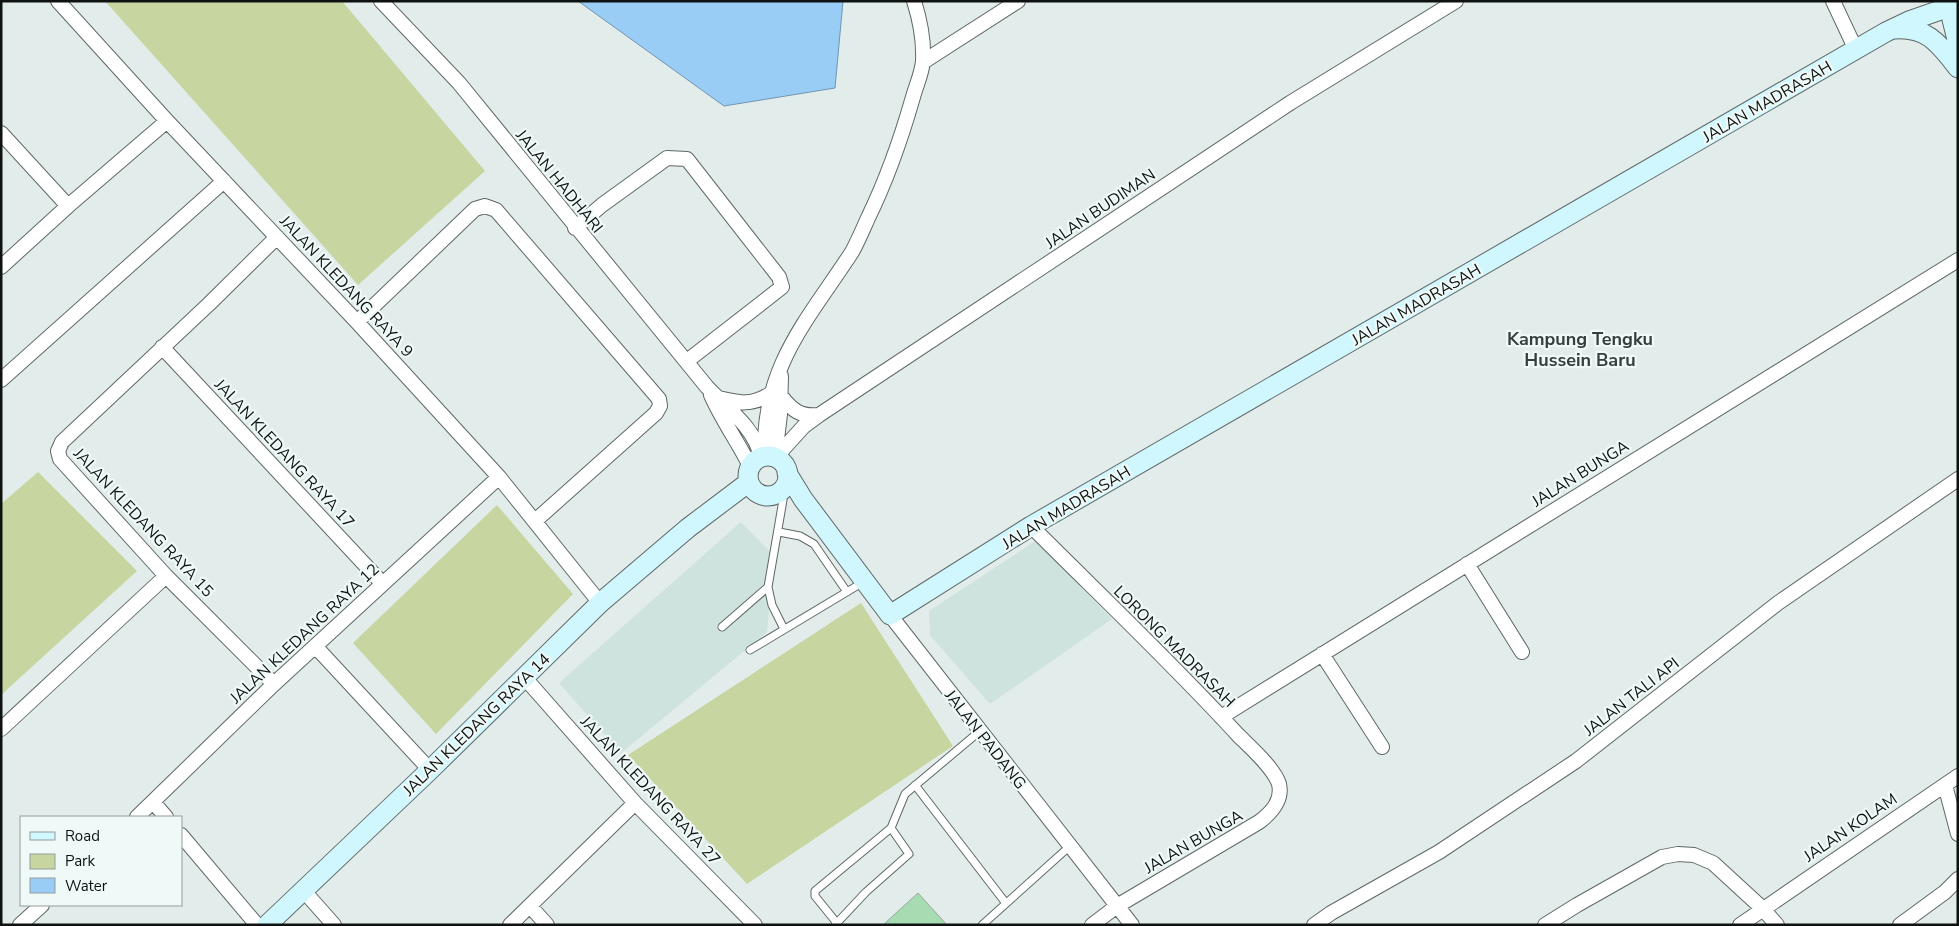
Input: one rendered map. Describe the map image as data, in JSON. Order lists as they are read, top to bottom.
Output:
{
  "streets": {
    "street": [
      "JALAN MADRASAH",
      "JALAN HADHARI",
      "JALAN BUDIMAN",
      "JALAN KLEDANG RAYA 9",
      "JALAN KLEDANG RAYA 17",
      "JALAN BUNGA",
      "JALAN KLEDANG RAYA 15",
      "JALAN KLEDANG RAYA 12",
      "LORONG MADRASAH",
      "JALAN TALI API",
      "JALAN KLEDANG RAYA 14",
      "JALAN PADANG",
      "JALAN KLEDANG RAYA 27",
      "JALAN KOLAM"
    ]
  },
  "crossings": [
    ["JALAN MADRASAH", "LORONG MADRASAH"],
    ["JALAN MADRASAH", "JALAN PADANG"],
    ["JALAN HADHARI", "JALAN BUDIMAN"],
    ["JALAN HADHARI", "JALAN KLEDANG RAYA 14"],
    ["JALAN HADHARI", "JALAN PADANG"],
    ["JALAN BUDIMAN", "JALAN KLEDANG RAYA 14"],
    ["JALAN BUDIMAN", "JALAN PADANG"],
    ["JALAN KLEDANG RAYA 9", "JALAN KLEDANG RAYA 15"],
    ["JALAN KLEDANG RAYA 9", "JALAN KLEDANG RAYA 12"],
    ["JALAN KLEDANG RAYA 9", "JALAN KLEDANG RAYA 14"],
    ["JALAN KLEDANG RAYA 17", "JALAN KLEDANG RAYA 15"],
    ["JALAN KLEDANG RAYA 17", "JALAN KLEDANG RAYA 12"],
    ["JALAN BUNGA", "LORONG MADRASAH"],
    ["JALAN BUNGA", "JALAN PADANG"],
    ["JALAN KLEDANG RAYA 15", "JALAN KLEDANG RAYA 12"],
    ["JALAN KLEDANG RAYA 14", "JALAN PADANG"],
    ["JALAN KLEDANG RAYA 14", "JALAN KLEDANG RAYA 27"]
  ],
  "districts": ["Kampung Tengku Hussein Baru"],
  "legend": ["Road", "Park", "Water"]
}
